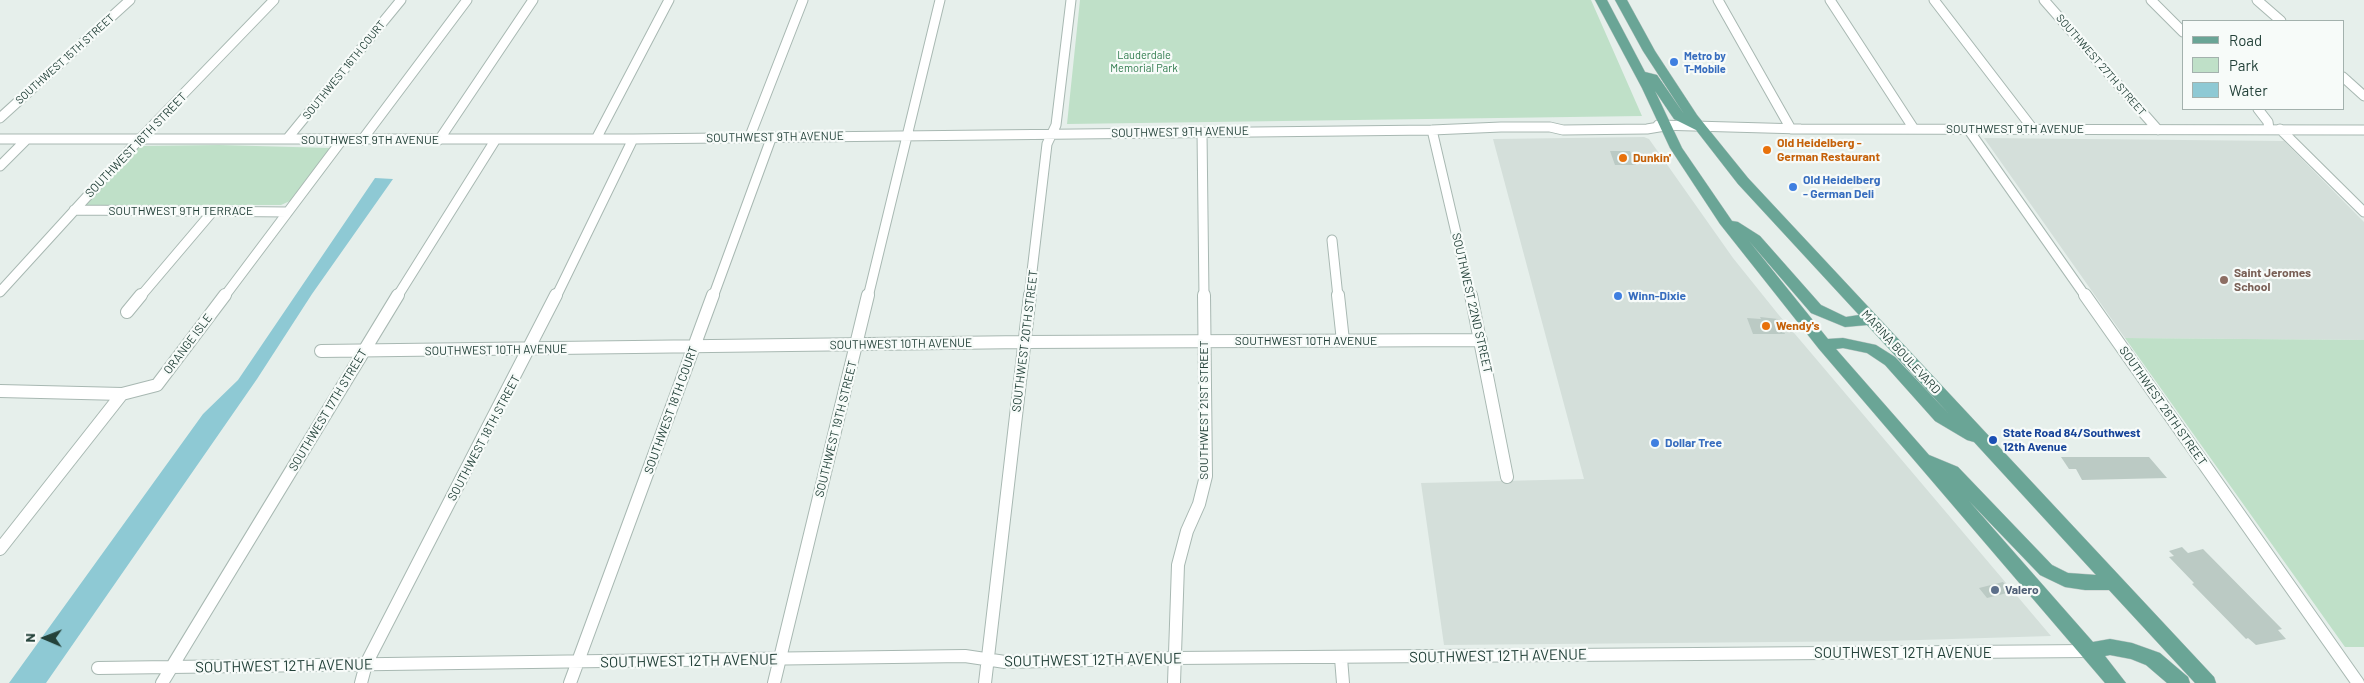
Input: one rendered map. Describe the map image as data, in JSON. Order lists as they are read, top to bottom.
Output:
{
  "streets": {
    "main road": ["MARINA BOULEVARD"],
    "street": [
      "SOUTHWEST 15TH STREET",
      "SOUTHWEST 27TH STREET",
      "SOUTHWEST 16TH COURT",
      "SOUTHWEST 9TH AVENUE",
      "SOUTHWEST 16TH STREET",
      "SOUTHWEST 9TH TERRACE",
      "SOUTHWEST 22ND STREET",
      "SOUTHWEST 20TH STREET",
      "SOUTHWEST 10TH AVENUE",
      "ORANGE ISLE",
      "SOUTHWEST 26TH STREET",
      "SOUTHWEST 17TH STREET",
      "SOUTHWEST 18TH COURT",
      "SOUTHWEST 21ST STREET",
      "SOUTHWEST 19TH STREET",
      "SOUTHWEST 18TH STREET",
      "SOUTHWEST 12TH AVENUE"
    ]
  },
  "crossings": [
    ["SOUTHWEST 27TH STREET", "SOUTHWEST 9TH AVENUE"],
    ["SOUTHWEST 16TH COURT", "SOUTHWEST 9TH AVENUE"],
    ["SOUTHWEST 9TH AVENUE", "SOUTHWEST 16TH STREET"],
    ["SOUTHWEST 9TH AVENUE", "SOUTHWEST 22ND STREET"],
    ["SOUTHWEST 9TH AVENUE", "SOUTHWEST 20TH STREET"],
    ["SOUTHWEST 9TH AVENUE", "ORANGE ISLE"],
    ["SOUTHWEST 9TH AVENUE", "MARINA BOULEVARD"],
    ["SOUTHWEST 9TH AVENUE", "SOUTHWEST 26TH STREET"],
    ["SOUTHWEST 9TH AVENUE", "SOUTHWEST 17TH STREET"],
    ["SOUTHWEST 9TH AVENUE", "SOUTHWEST 18TH COURT"],
    ["SOUTHWEST 9TH AVENUE", "SOUTHWEST 21ST STREET"],
    ["SOUTHWEST 9TH AVENUE", "SOUTHWEST 19TH STREET"],
    ["SOUTHWEST 9TH AVENUE", "SOUTHWEST 18TH STREET"],
    ["SOUTHWEST 16TH STREET", "SOUTHWEST 9TH TERRACE"],
    ["SOUTHWEST 9TH TERRACE", "ORANGE ISLE"],
    ["SOUTHWEST 22ND STREET", "SOUTHWEST 10TH AVENUE"],
    ["SOUTHWEST 20TH STREET", "SOUTHWEST 10TH AVENUE"],
    ["SOUTHWEST 20TH STREET", "SOUTHWEST 12TH AVENUE"],
    ["SOUTHWEST 10TH AVENUE", "SOUTHWEST 17TH STREET"],
    ["SOUTHWEST 10TH AVENUE", "SOUTHWEST 18TH COURT"],
    ["SOUTHWEST 10TH AVENUE", "SOUTHWEST 21ST STREET"],
    ["SOUTHWEST 10TH AVENUE", "SOUTHWEST 19TH STREET"],
    ["SOUTHWEST 10TH AVENUE", "SOUTHWEST 18TH STREET"],
    ["SOUTHWEST 17TH STREET", "SOUTHWEST 12TH AVENUE"],
    ["SOUTHWEST 18TH COURT", "SOUTHWEST 12TH AVENUE"],
    ["SOUTHWEST 21ST STREET", "SOUTHWEST 12TH AVENUE"],
    ["SOUTHWEST 19TH STREET", "SOUTHWEST 12TH AVENUE"],
    ["SOUTHWEST 18TH STREET", "SOUTHWEST 12TH AVENUE"]
  ],
  "parks": ["Lauderdale Memorial Park"],
  "places": [
    "Metro by T-Mobile",
    "Old Heidelberg - German Restaurant",
    "Dunkin'",
    "Old Heidelberg - German Deli",
    "Saint Jeromes School",
    "Winn-Dixie",
    "Wendy's",
    "State Road 84/Southwest 12th Avenue",
    "Dollar Tree",
    "Valero"
  ],
  "legend": ["Road", "Park", "Water"],
  "north": "left"
}
